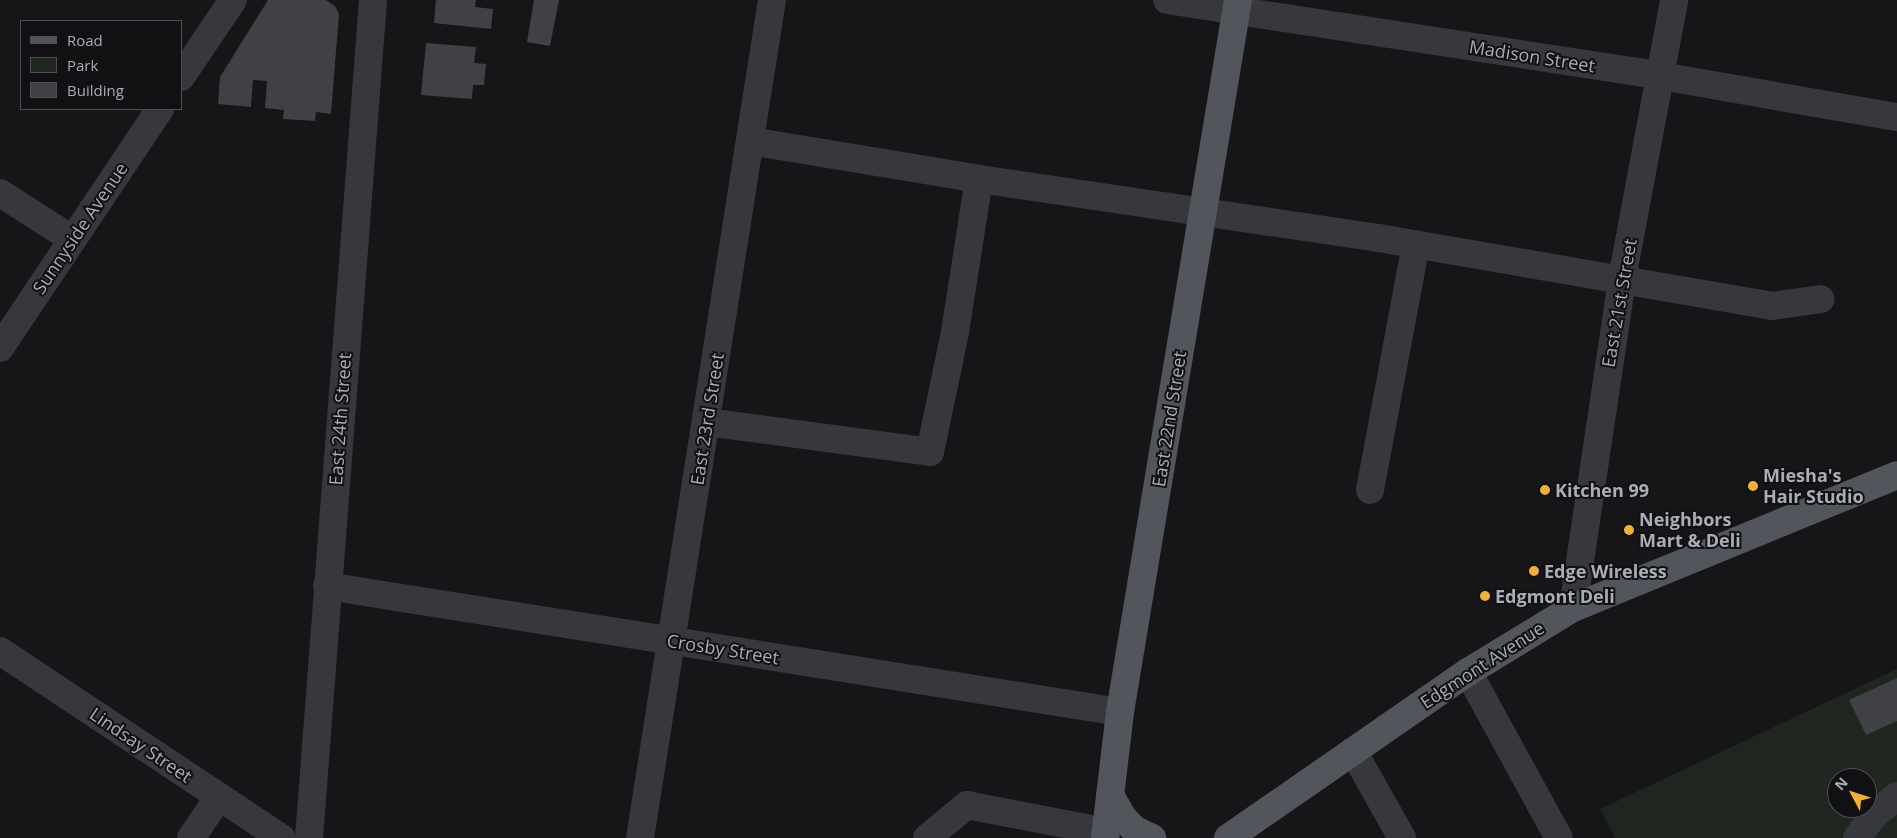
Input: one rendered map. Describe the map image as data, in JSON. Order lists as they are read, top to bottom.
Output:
{
  "streets": {
    "main road": ["East 22nd Street", "Edgmont Avenue"],
    "street": [
      "Madison Street",
      "Sunnyside Avenue",
      "East 21st Street",
      "East 24th Street",
      "East 23rd Street",
      "Crosby Street",
      "Lindsay Street"
    ]
  },
  "crossings": [
    ["Madison Street", "East 21st Street"],
    ["Madison Street", "East 22nd Street"],
    ["East 21st Street", "Edgmont Avenue"],
    ["East 24th Street", "Crosby Street"],
    ["East 23rd Street", "Crosby Street"],
    ["East 22nd Street", "Crosby Street"]
  ],
  "places": [
    "Miesha's Hair Studio",
    "Kitchen 99",
    "Neighbors Mart & Deli",
    "Edge Wireless",
    "Edgmont Deli"
  ],
  "legend": ["Road", "Park", "Building"],
  "north": "top left"
}
